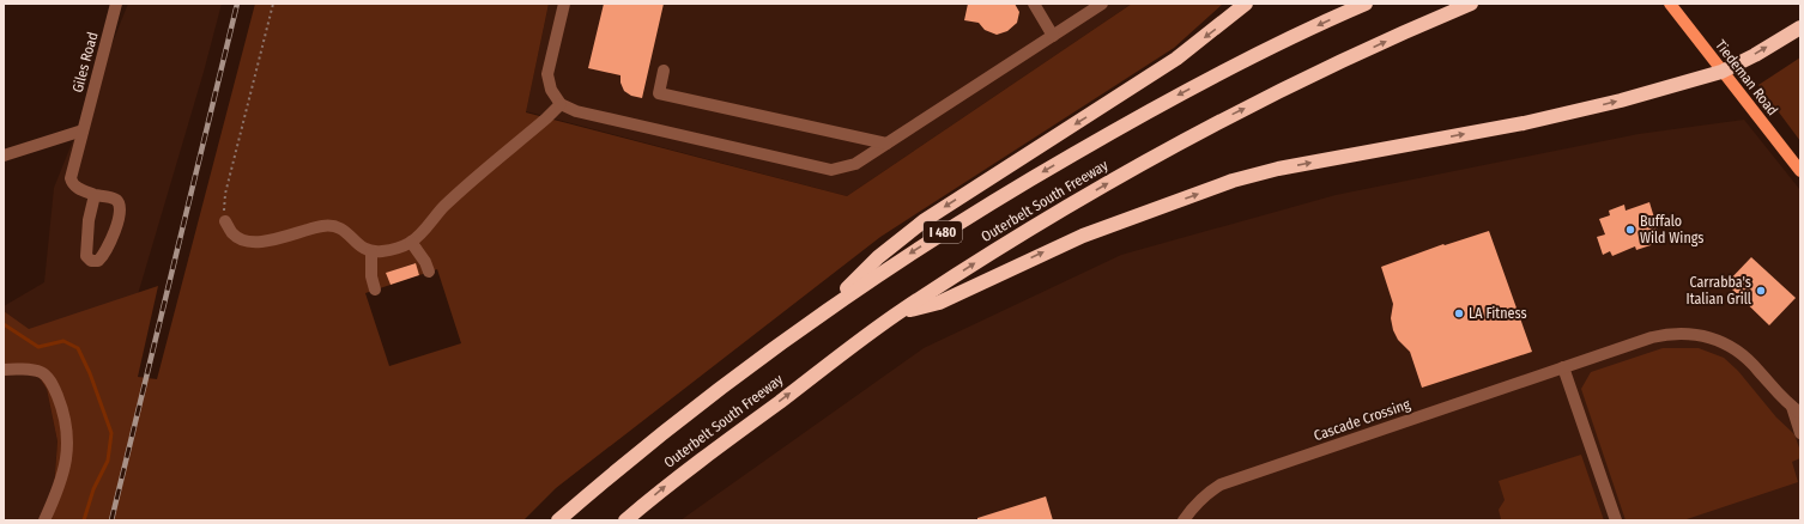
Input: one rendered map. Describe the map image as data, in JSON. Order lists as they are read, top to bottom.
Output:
{
  "streets": {
    "highway": ["Outerbelt South Freeway", "I 480"],
    "main road": ["Tiedeman Road"],
    "street": ["Giles Road", "Cascade Crossing"]
  },
  "places": ["Buffalo Wild Wings", "Carrabba's Italian Grill", "LA Fitness"]
}
